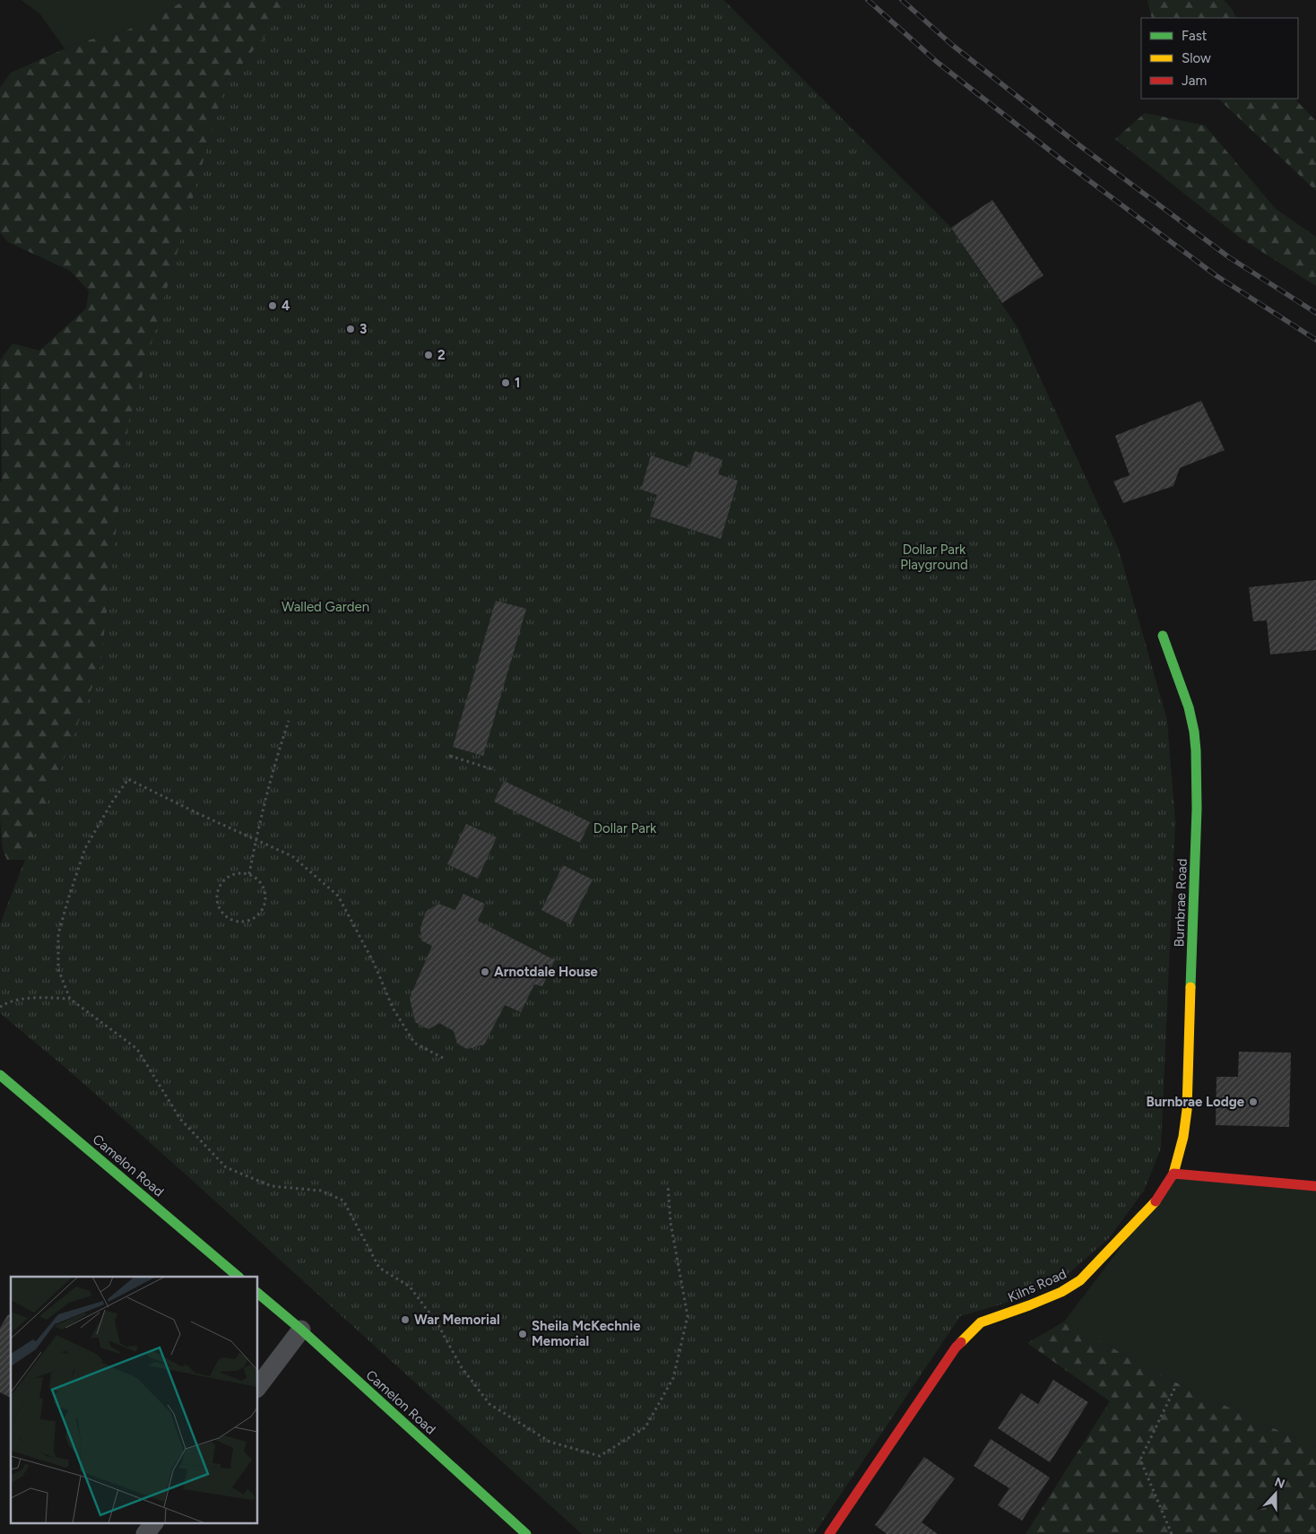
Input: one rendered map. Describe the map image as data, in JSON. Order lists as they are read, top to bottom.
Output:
{
  "streets": {
    "street": ["Burnbrae Road", "Camelon Road", "Kilns Road"]
  },
  "crossings": [
    ["Burnbrae Road", "Kilns Road"]
  ],
  "parks": ["Dollar Park Playground", "Walled Garden", "Dollar Park"],
  "places": [
    "4",
    "3",
    "2",
    "1",
    "Arnotdale House",
    "Burnbrae Lodge",
    "War Memorial",
    "Sheila McKechnie Memorial"
  ],
  "legend": ["Fast", "Slow", "Jam"],
  "north": "top"
}
